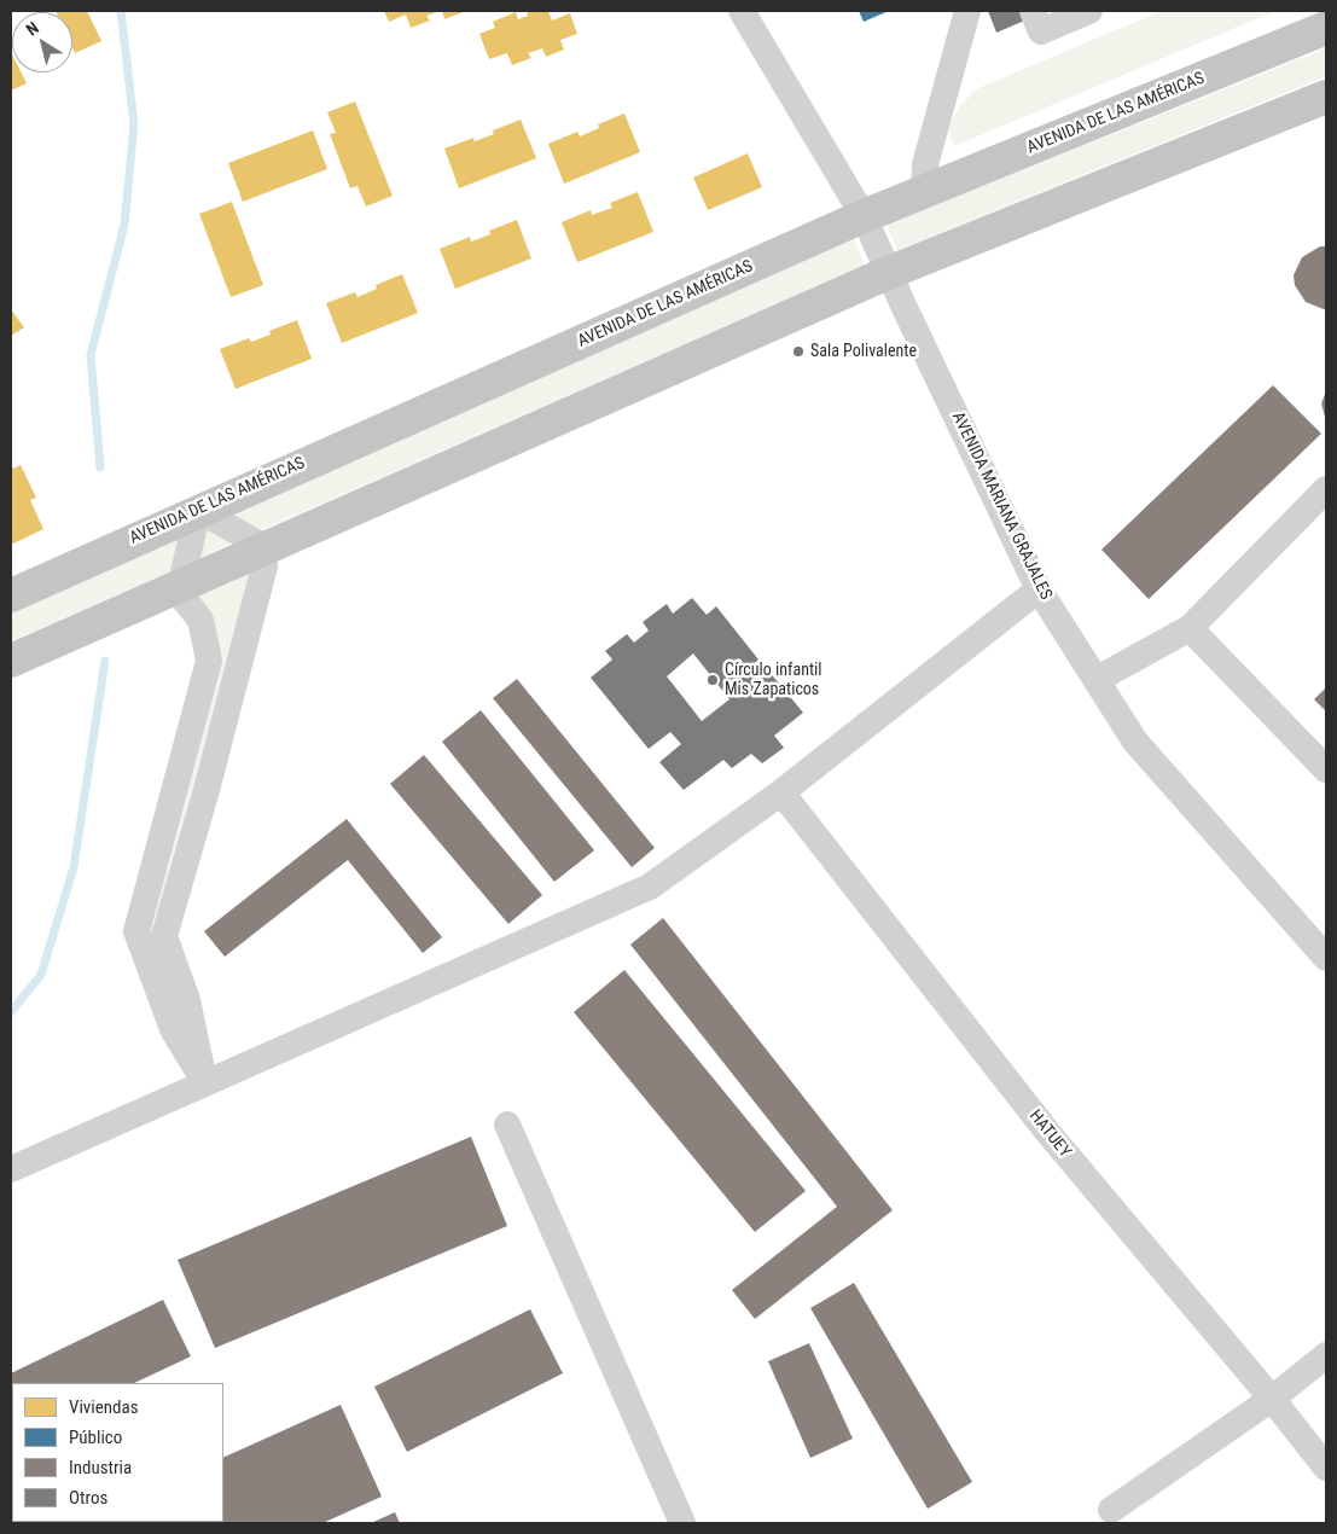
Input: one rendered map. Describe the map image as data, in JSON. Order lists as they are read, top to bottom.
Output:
{
  "streets": {
    "main road": ["AVENIDA DE LAS AMÉRICAS"],
    "street": ["AVENIDA MARIANA GRAJALES", "HATUEY"]
  },
  "crossings": [
    ["AVENIDA DE LAS AMÉRICAS", "AVENIDA MARIANA GRAJALES"]
  ],
  "places": ["Sala Polivalente", "Círculo infantil Mis Zapaticos"],
  "legend": [
    "Viviendas",
    "Público",
    "Industria",
    "Otros"
  ],
  "north": "top left"
}
